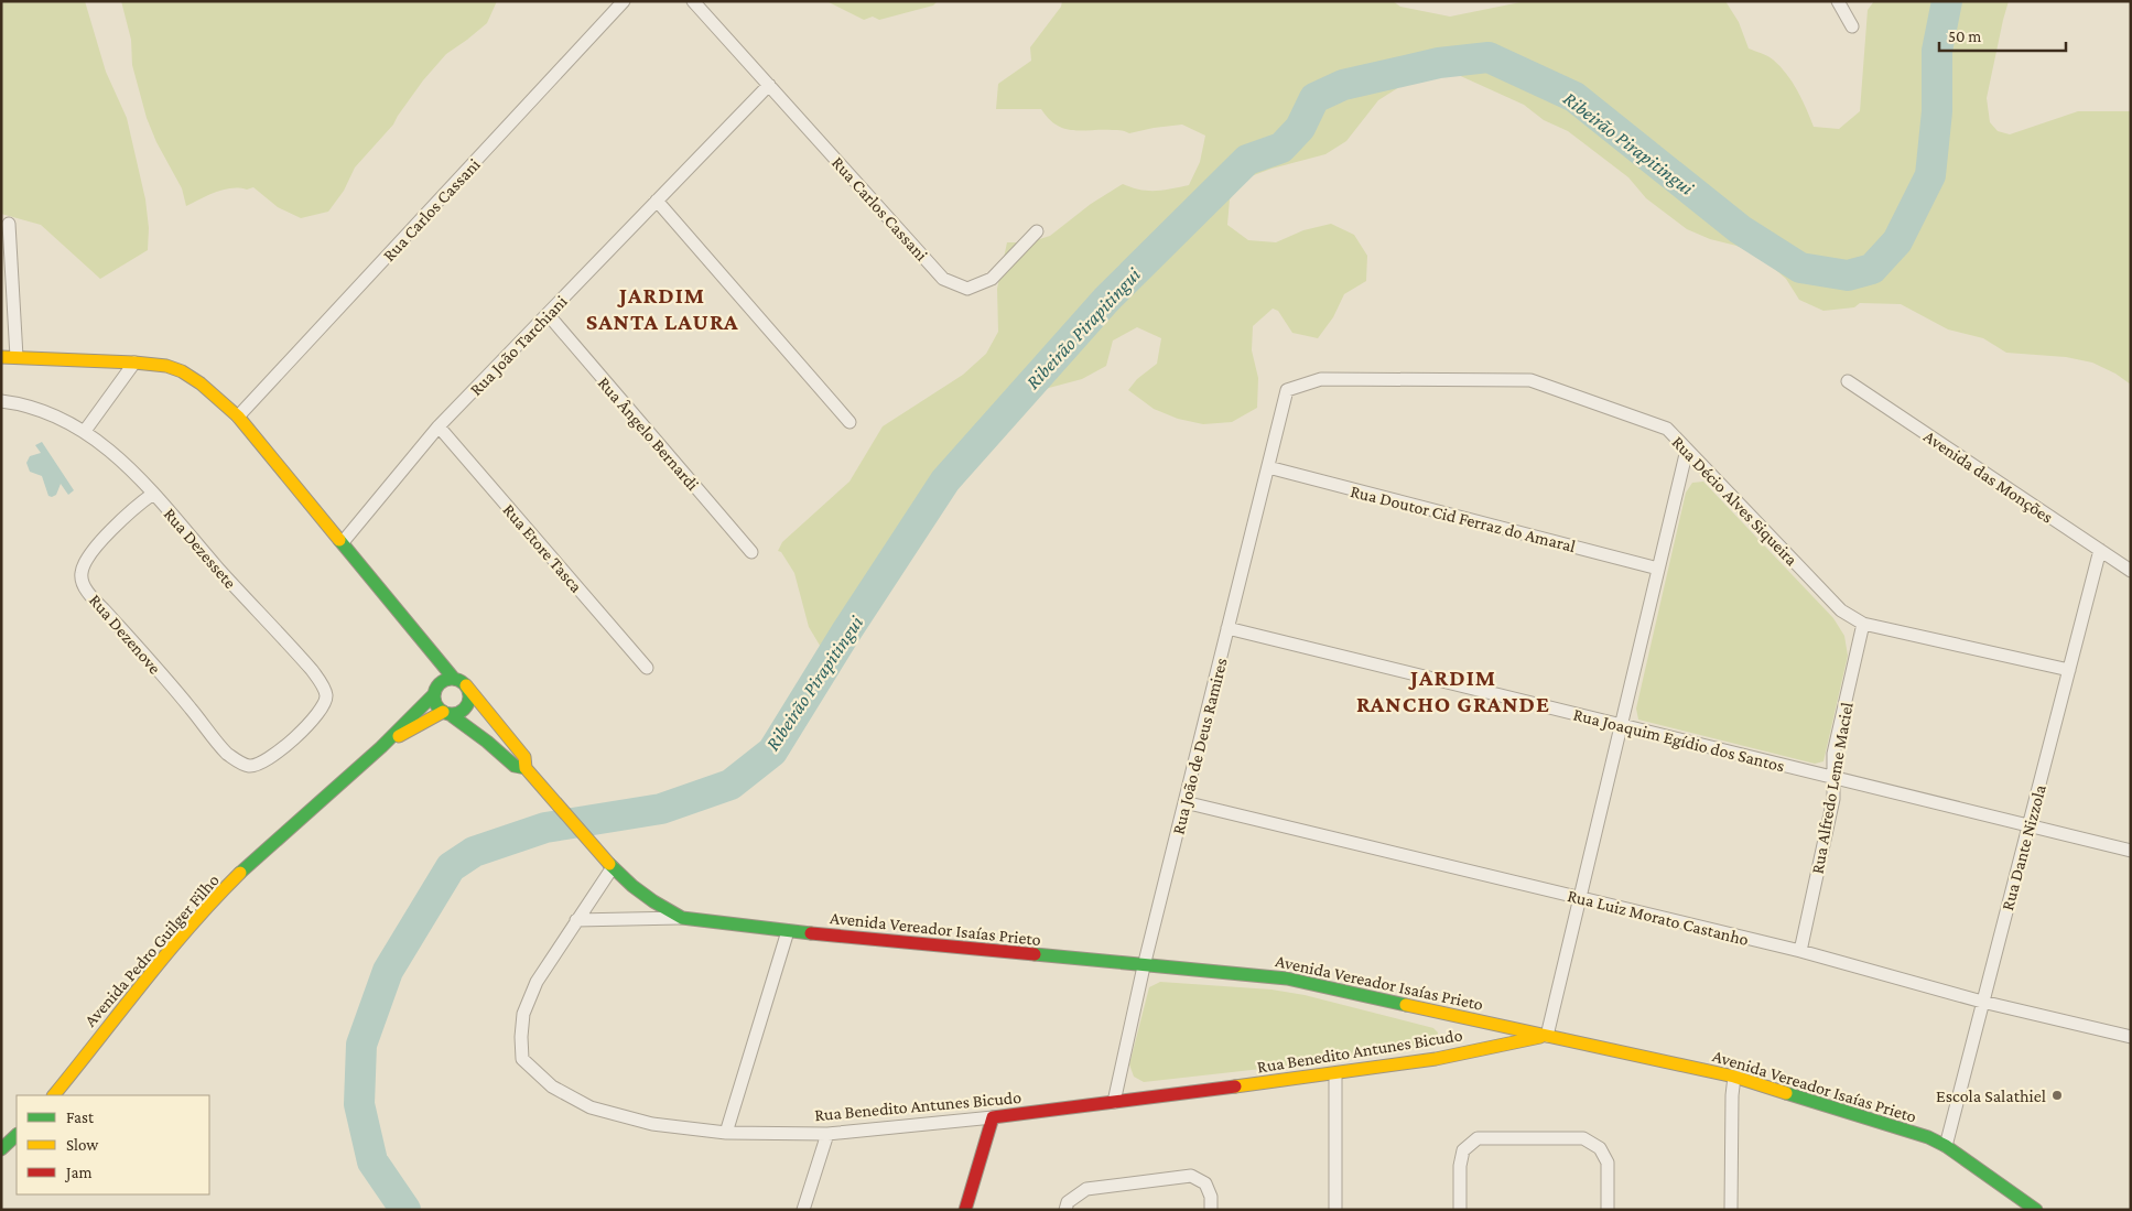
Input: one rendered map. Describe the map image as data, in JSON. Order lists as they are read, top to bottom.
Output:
{
  "streets": {
    "main road": ["Avenida Vereador Isaías Prieto", "Avenida Pedro Guilger Filho", "Rua Benedito Antunes Bicudo"],
    "street": [
      "Rua Carlos Cassani",
      "Rua João Tarchiani",
      "Rua Ângelo Bernardi",
      "Avenida das Monções",
      "Rua Décio Alves Siqueira",
      "Rua Doutor Cid Ferraz do Amaral",
      "Rua Dezessete",
      "Rua Etore Tasca",
      "Rua Dezenove",
      "Rua Joaquim Egídio dos Santos",
      "Rua João de Deus Ramires",
      "Rua Alfredo Leme Maciel",
      "Rua Dante Nizzola",
      "Rua Luiz Morato Castanho"
    ]
  },
  "crossings": [
    ["Rua Carlos Cassani", "Rua João Tarchiani"],
    ["Rua João Tarchiani", "Rua Ângelo Bernardi"],
    ["Rua João Tarchiani", "Rua Etore Tasca"],
    ["Avenida das Monções", "Rua Dante Nizzola"],
    ["Rua Décio Alves Siqueira", "Rua João de Deus Ramires"],
    ["Rua Décio Alves Siqueira", "Rua Alfredo Leme Maciel"],
    ["Rua Décio Alves Siqueira", "Rua Dante Nizzola"],
    ["Rua Doutor Cid Ferraz do Amaral", "Rua João de Deus Ramires"],
    ["Rua Dezessete", "Rua Dezenove"],
    ["Rua Joaquim Egídio dos Santos", "Rua João de Deus Ramires"],
    ["Rua Joaquim Egídio dos Santos", "Rua Alfredo Leme Maciel"],
    ["Rua Joaquim Egídio dos Santos", "Rua Dante Nizzola"],
    ["Rua João de Deus Ramires", "Rua Luiz Morato Castanho"],
    ["Rua João de Deus Ramires", "Avenida Vereador Isaías Prieto"],
    ["Rua João de Deus Ramires", "Rua Benedito Antunes Bicudo"],
    ["Rua Alfredo Leme Maciel", "Rua Luiz Morato Castanho"],
    ["Rua Dante Nizzola", "Rua Luiz Morato Castanho"],
    ["Rua Dante Nizzola", "Avenida Vereador Isaías Prieto"],
    ["Avenida Vereador Isaías Prieto", "Avenida Pedro Guilger Filho"],
    ["Avenida Vereador Isaías Prieto", "Rua Benedito Antunes Bicudo"]
  ],
  "districts": ["JARDIM SANTA LAURA", "JARDIM RANCHO GRANDE"],
  "water": ["Ribeirão Pirapitingui"],
  "places": ["Escola Salathiel"],
  "legend": ["Fast", "Slow", "Jam"],
  "scale_bar": "50 m"
}
